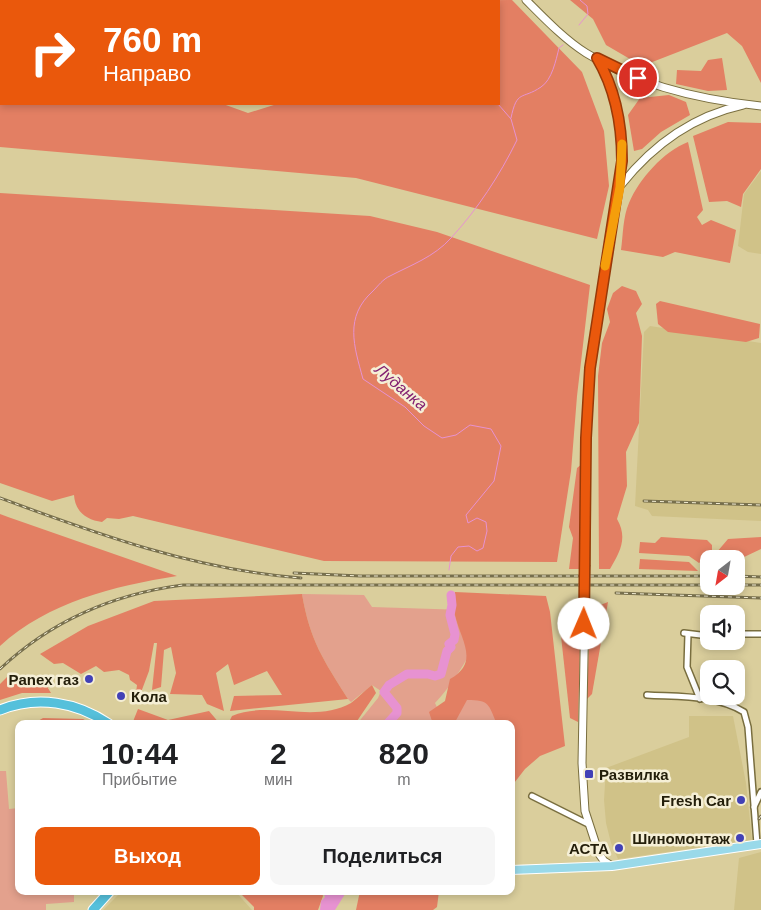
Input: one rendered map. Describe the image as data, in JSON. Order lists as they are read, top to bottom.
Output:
{
  "water": ["Луданка"],
  "places": {
    "other": [
      "Panex газ",
      "Кола",
      "Fresh Car",
      "Шиномонтаж",
      "АСТА"
    ],
    "transit": ["Развилка"]
  },
  "north": "bottom left",
  "page": {
    "turn": ["760 m", "Направо"],
    "eta": [
      "10:44",
      "Прибытие",
      "2",
      "мин",
      "820",
      "m"
    ],
    "buttons": ["Выход", "Поделиться"]
  }
}
